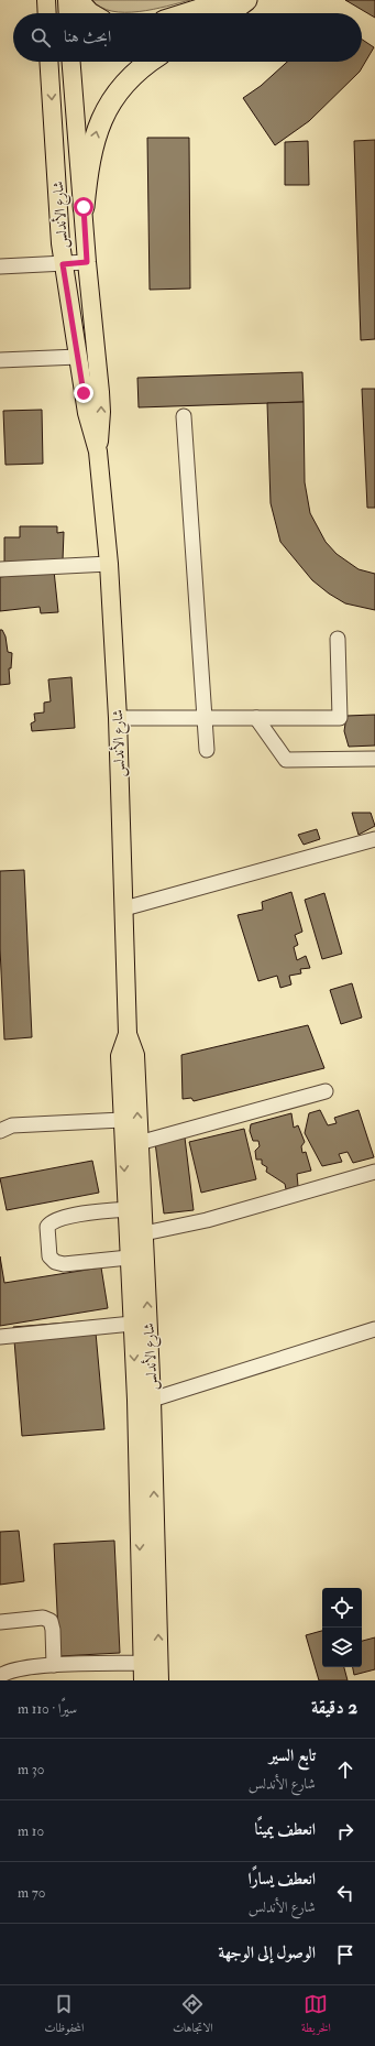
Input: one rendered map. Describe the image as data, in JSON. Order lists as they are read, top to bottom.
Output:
{
  "streets": {
    "main road": ["شارع الأندلس"]
  },
  "page": {
    "search": "ابحث هنا",
    "heading": ["2 دقيقة", "سيرًا · 110 m"],
    "list": [
      ["تابع السير", "شارع الأندلس", "30 m"],
      ["انعطف يمينًا", "10 m"],
      ["انعطف يسارًا", "شارع الأندلس", "70 m"],
      "الوصول إلى الوجهة"
    ],
    "nav": ["الخريطة", "الاتجاهات", "المحفوظات"]
  }
}
